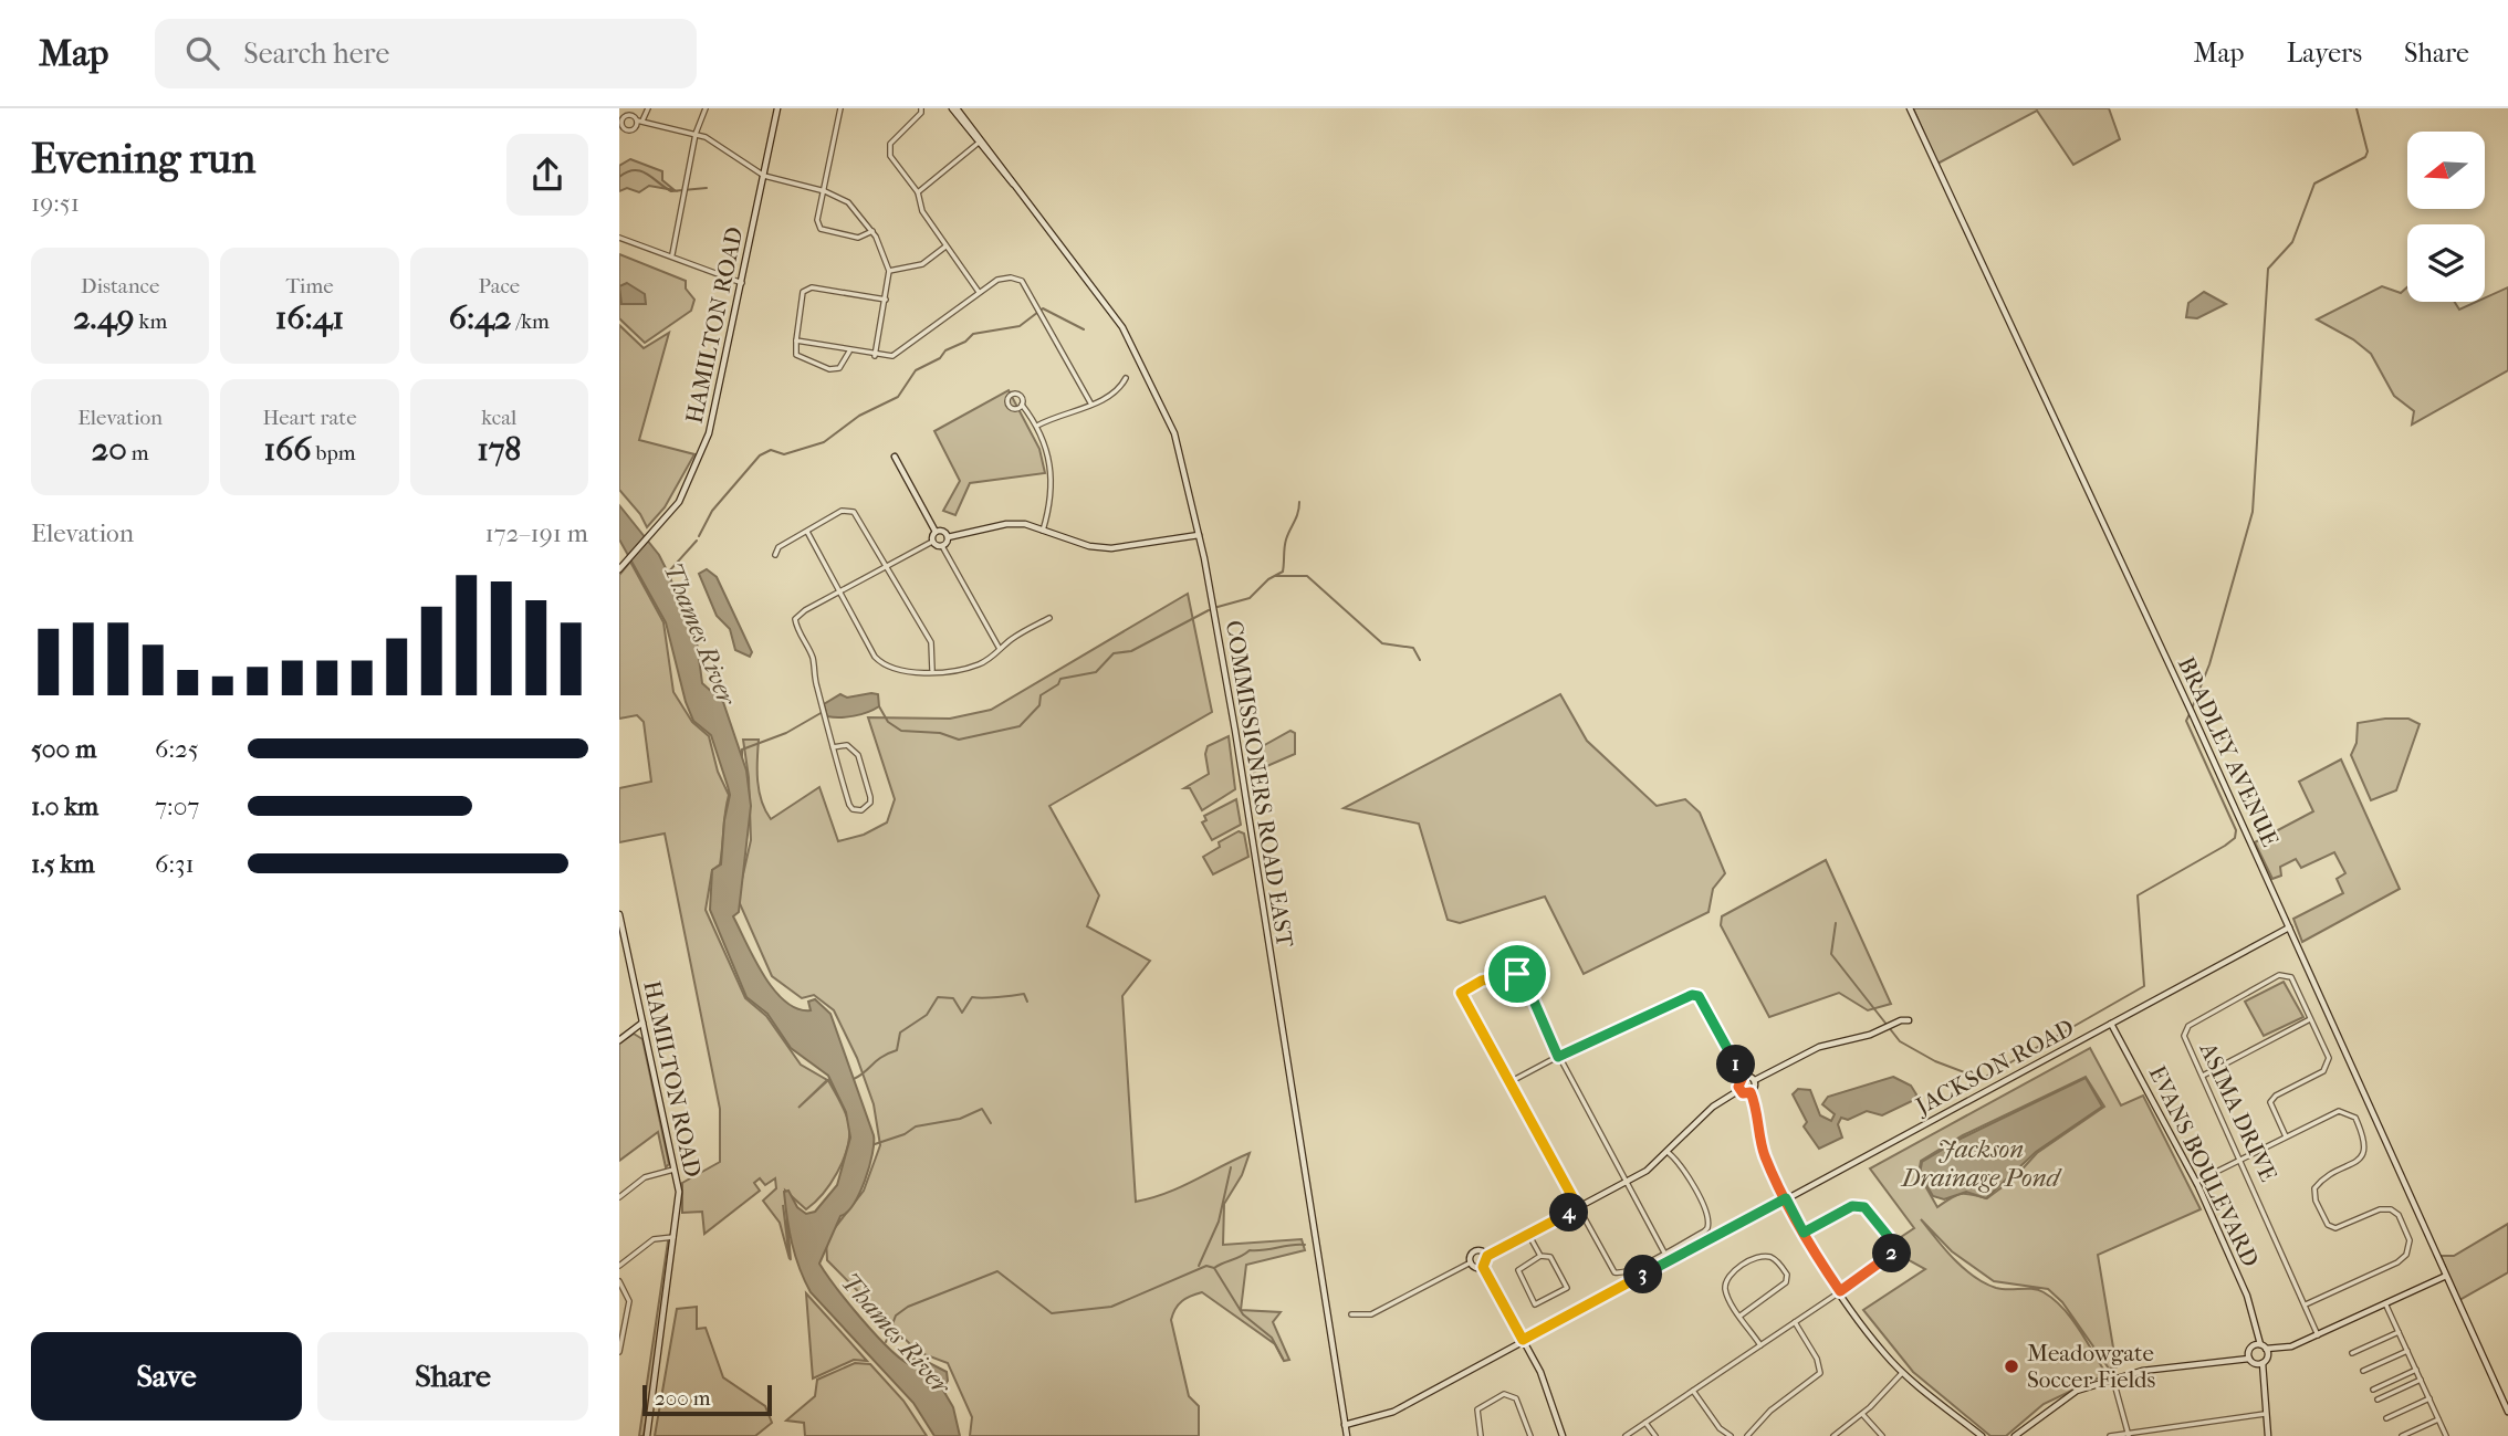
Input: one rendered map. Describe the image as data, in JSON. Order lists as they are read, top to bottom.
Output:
{
  "streets": {
    "main road": [
      "HAMILTON ROAD",
      "BRADLEY AVENUE",
      "COMMISSIONERS ROAD EAST",
      "JACKSON ROAD",
      "EVANS BOULEVARD"
    ],
    "street": ["ASIMA DRIVE"]
  },
  "crossings": [
    ["BRADLEY AVENUE", "JACKSON ROAD"],
    ["COMMISSIONERS ROAD EAST", "JACKSON ROAD"],
    ["JACKSON ROAD", "EVANS BOULEVARD"]
  ],
  "water": ["Thames River", "Jackson Drainage Pond"],
  "places": ["Meadowgate Soccer Fields"],
  "scale_bar": "200 m",
  "north": "left",
  "page": {
    "header": "Map",
    "search": "Search here",
    "nav": ["Map", "Layers", "Share"],
    "heading": ["Evening run", "19:51"],
    "stats": [
      ["Distance", "2.49 km"],
      ["Time", "16:41"],
      ["Pace", "6:42 /km"],
      ["Elevation", "20 m"],
      ["Heart rate", "166 bpm"],
      ["kcal", "178"]
    ],
    "chart": ["Elevation", "172–191 m"],
    "list": [
      {
        "name": "500 m",
        "note": "6:25"
      },
      {
        "name": "1.0 km",
        "note": "7:07"
      },
      {
        "name": "1.5 km",
        "note": "6:31"
      }
    ],
    "pins": [
      "1",
      "4",
      "2",
      "3"
    ],
    "buttons": ["Save", "Share"],
    "scale": "200 m"
  }
}
